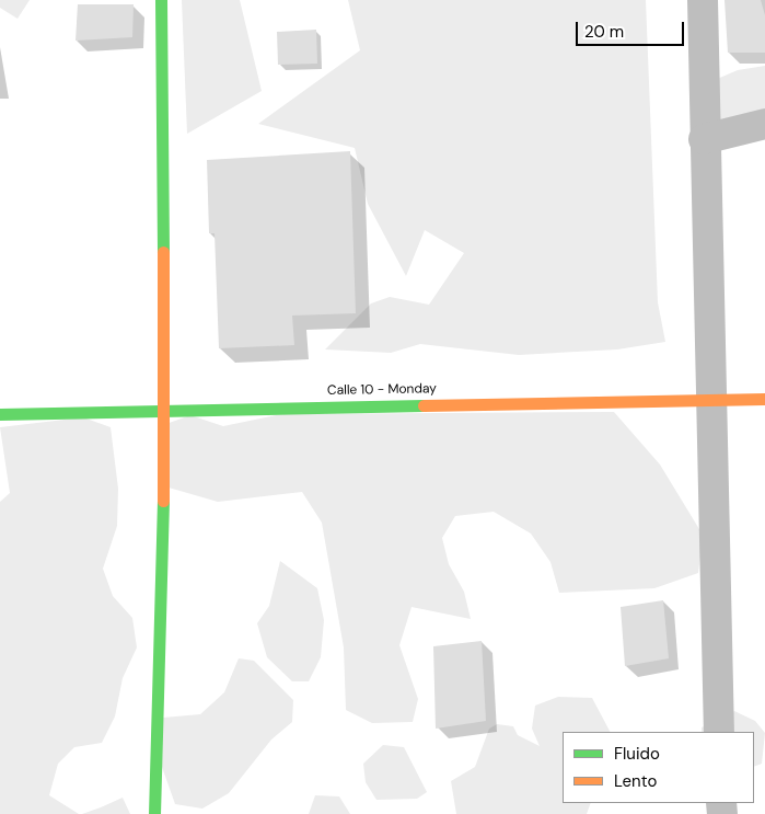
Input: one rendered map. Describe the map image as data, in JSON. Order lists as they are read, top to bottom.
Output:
{
  "streets": {
    "street": ["Calle 10 - Monday"]
  },
  "legend": ["Fluido", "Lento"],
  "scale_bar": "20 m"
}
